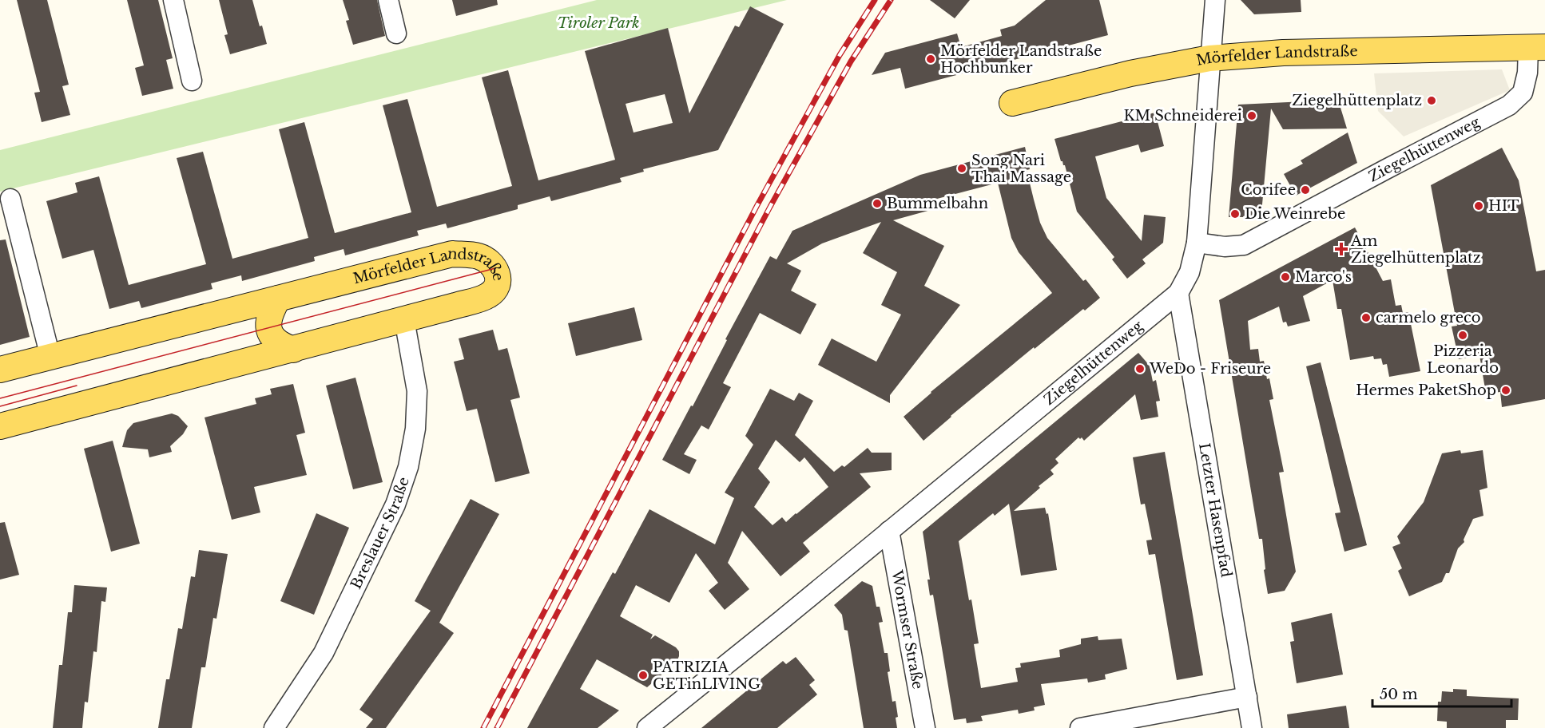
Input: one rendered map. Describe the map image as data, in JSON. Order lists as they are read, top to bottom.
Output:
{
  "streets": {
    "main road": ["Mörfelder Landstraße"],
    "street": [
      "Ziegelhüttenweg",
      "Letzter Hasenpfad",
      "Breslauer Straße",
      "Wormser Straße"
    ]
  },
  "crossings": [
    ["Mörfelder Landstraße", "Ziegelhüttenweg"],
    ["Mörfelder Landstraße", "Breslauer Straße"],
    ["Ziegelhüttenweg", "Letzter Hasenpfad"],
    ["Ziegelhüttenweg", "Wormser Straße"]
  ],
  "parks": ["Tiroler Park"],
  "places": {
    "other": [
      "Mörfelder Landstraße Hochbunker",
      "Ziegelhüttenplatz",
      "KM Schneiderei",
      "Song Nari Thai Massage",
      "Corifee",
      "Bummelbahn",
      "HIT",
      "Die Weinrebe",
      "Marco's",
      "carmelo greco",
      "Pizzeria Leonardo",
      "WeDo - Friseure",
      "Hermes PaketShop",
      "PATRIZIA GETinLIVING"
    ],
    "health": ["Am Ziegelhüttenplatz"]
  },
  "scale_bar": "50 m"
}
